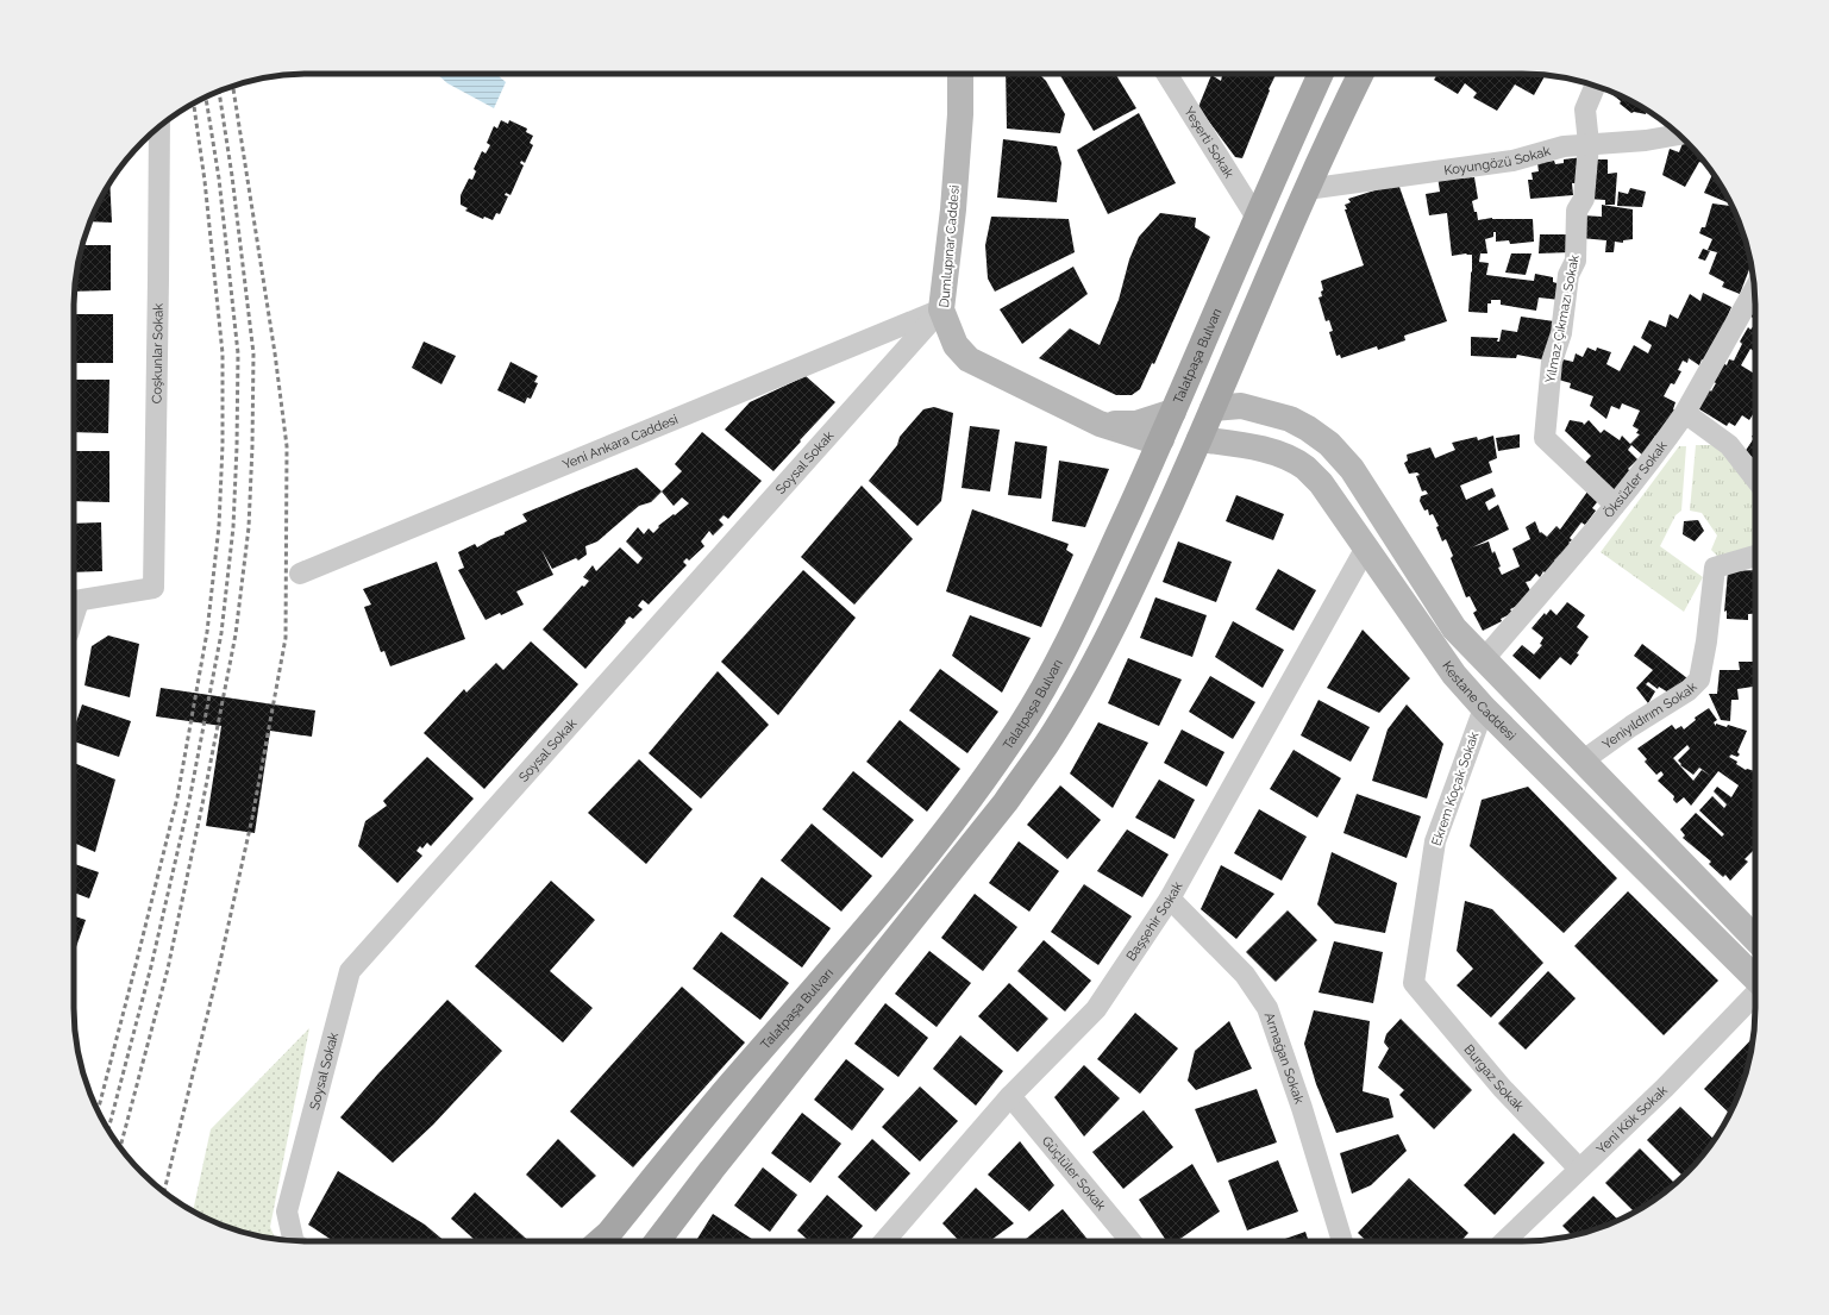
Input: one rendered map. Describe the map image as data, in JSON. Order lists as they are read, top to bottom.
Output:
{
  "streets": {
    "main road": ["Dumlupınar Caddesi", "Talatpaşa Bulvarı", "Kestane Caddesi"],
    "street": [
      "Yeşerti Sokak",
      "Koyungözü Sokak",
      "Yılmaz Çıkmazı Sokak",
      "Coşkunlar Sokak",
      "Yeni Ankara Caddesi",
      "Soysal Sokak",
      "Öksüzler Sokak",
      "Yeniyıldırım Sokak",
      "Ekrem Koçak Sokak",
      "Başşehir Sokak",
      "Armağan Sokak",
      "Burgaz Sokak",
      "Yeni Kök Sokak",
      "Güçlüler Sokak"
    ]
  },
  "crossings": [
    ["Yeşerti Sokak", "Talatpaşa Bulvarı"],
    ["Koyungözü Sokak", "Yılmaz Çıkmazı Sokak"],
    ["Dumlupınar Caddesi", "Talatpaşa Bulvarı"],
    ["Dumlupınar Caddesi", "Yeni Ankara Caddesi"],
    ["Dumlupınar Caddesi", "Soysal Sokak"],
    ["Yılmaz Çıkmazı Sokak", "Öksüzler Sokak"],
    ["Yeni Ankara Caddesi", "Soysal Sokak"],
    ["Kestane Caddesi", "Ekrem Koçak Sokak"],
    ["Kestane Caddesi", "Başşehir Sokak"],
    ["Ekrem Koçak Sokak", "Burgaz Sokak"],
    ["Başşehir Sokak", "Armağan Sokak"],
    ["Başşehir Sokak", "Güçlüler Sokak"],
    ["Burgaz Sokak", "Yeni Kök Sokak"]
  ]
}
